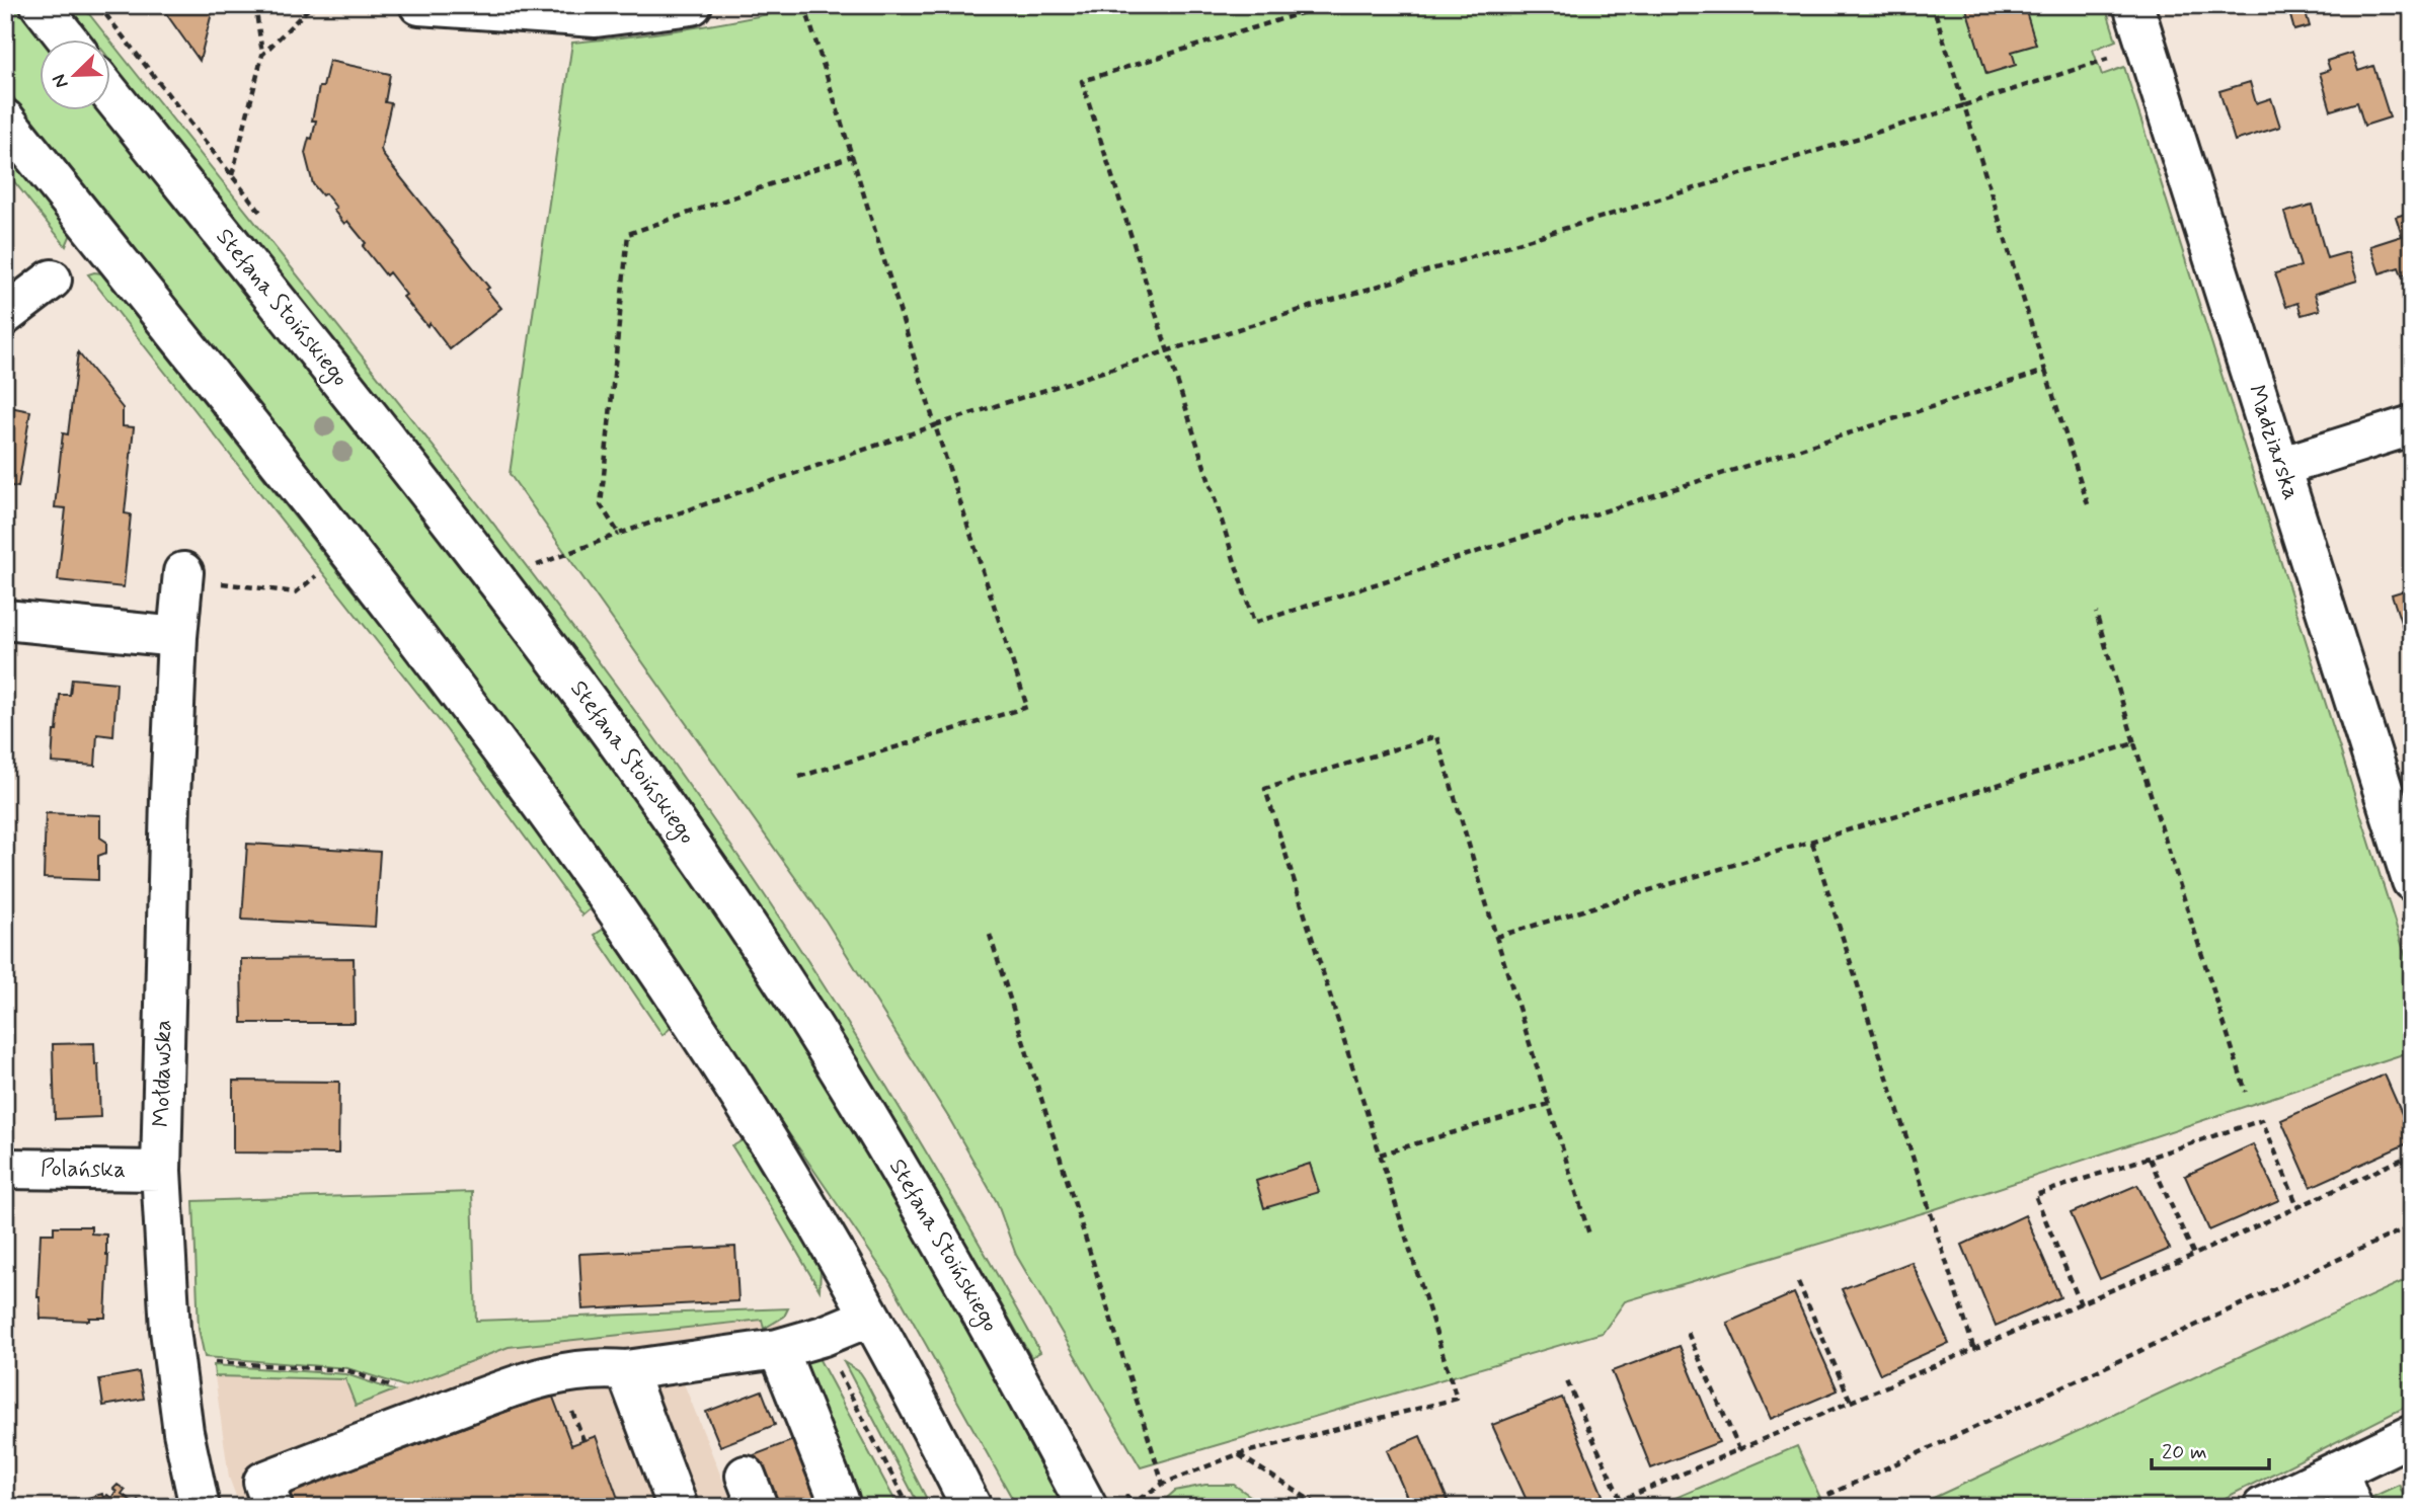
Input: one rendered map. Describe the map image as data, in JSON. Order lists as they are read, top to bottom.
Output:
{
  "streets": {
    "street": [
      "Stefana Stoińskiego",
      "Madziarska",
      "Mołdawska",
      "Polańska"
    ]
  },
  "crossings": [
    ["Mołdawska", "Polańska"]
  ],
  "scale_bar": "20 m",
  "north": "bottom left"
}
